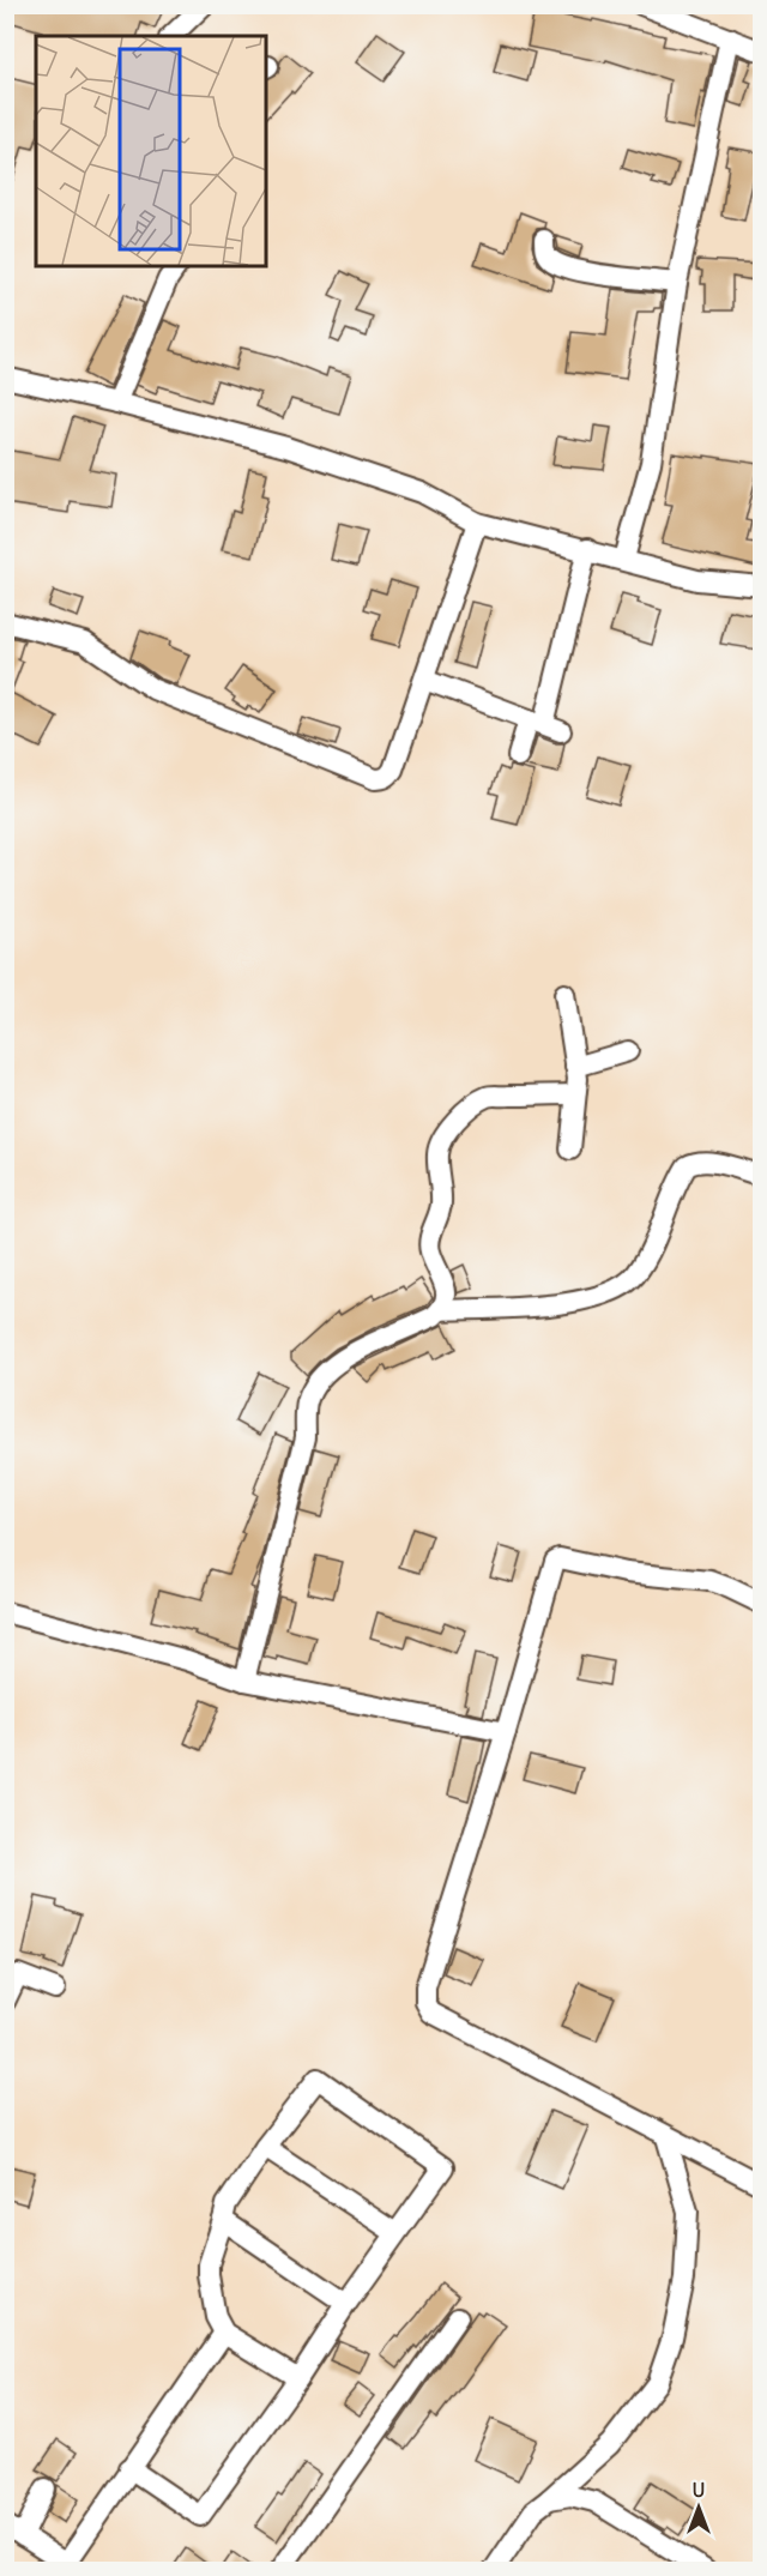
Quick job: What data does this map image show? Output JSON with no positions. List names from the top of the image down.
{
  "north": "top"
}
